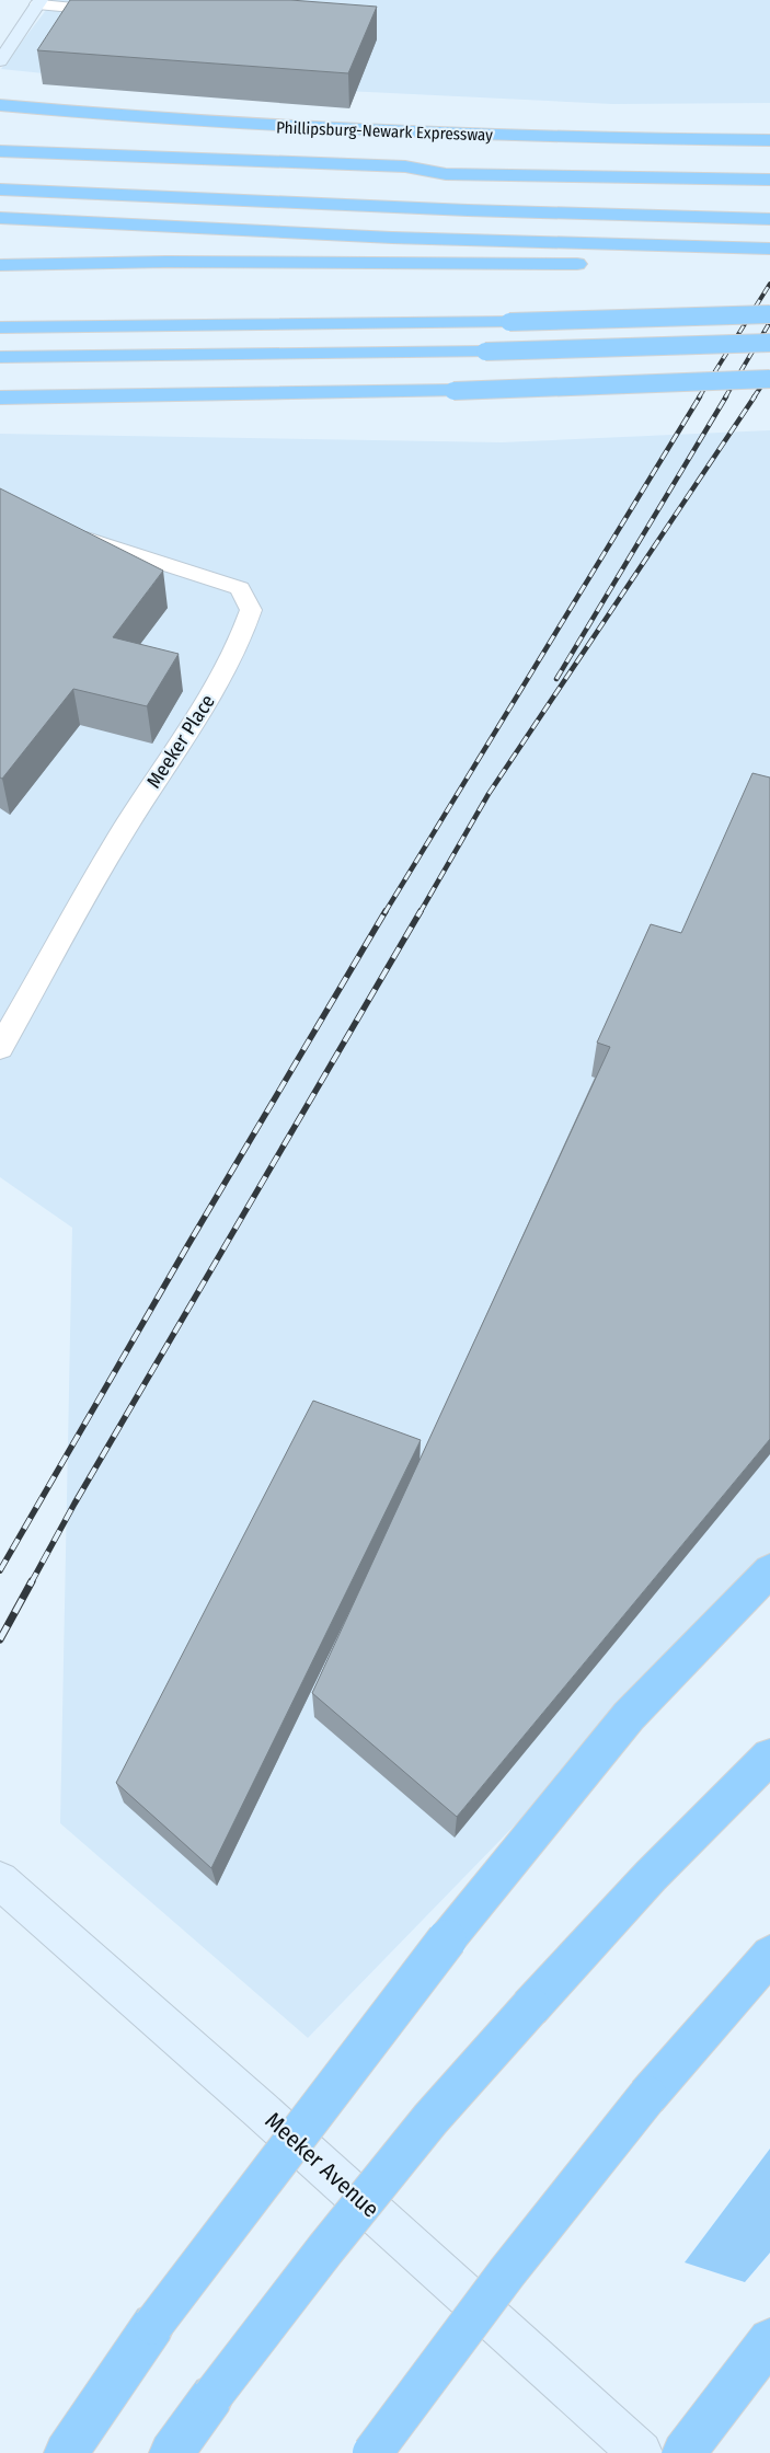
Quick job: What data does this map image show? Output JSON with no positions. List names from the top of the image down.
{
  "streets": {
    "highway": ["Phillipsburg-Newark Expressway"],
    "main road": ["Meeker Avenue"],
    "lane": ["Meeker Place"]
  }
}
